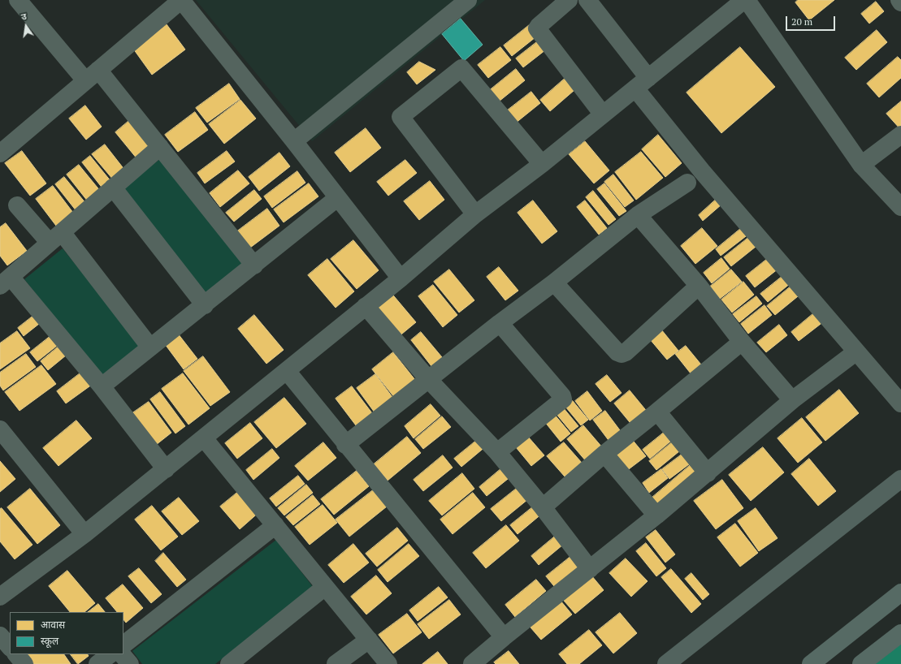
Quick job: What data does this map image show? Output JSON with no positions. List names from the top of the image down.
{
  "legend": ["आवास", "स्कूल"],
  "scale_bar": "20 m",
  "north": "top"
}
